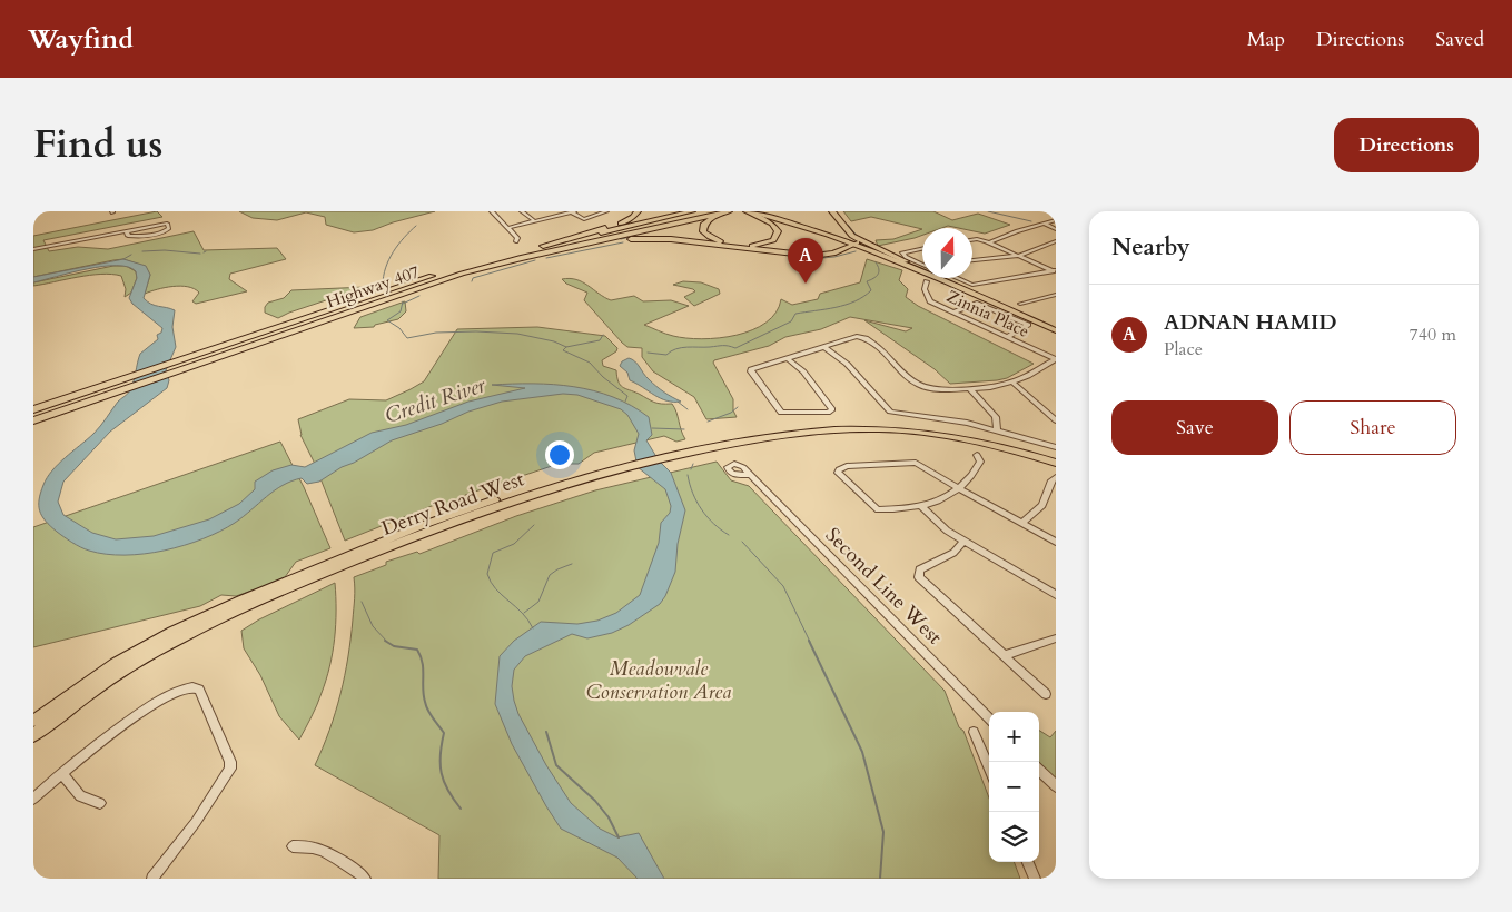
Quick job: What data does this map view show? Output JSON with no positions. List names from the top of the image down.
{
  "streets": {
    "highway": ["Highway 407"],
    "main road": ["Derry Road West"],
    "street": ["Zinnia Place", "Second Line West"]
  },
  "water": ["Credit River"],
  "parks": ["Meadowvale Conservation Area"],
  "north": "top",
  "page": {
    "header": "Wayfind",
    "nav": ["Map", "Directions", "Saved"],
    "title": "Find us",
    "buttons": [
      "Directions",
      ["Save", "Share"]
    ],
    "heading": "Nearby",
    "pins": "A",
    "list": [
      {
        "mark": "A",
        "name": "ADNAN HAMID",
        "note": "Place",
        "value": "740 m"
      }
    ],
    "map_buttons": ["+", "−"]
  }
}
